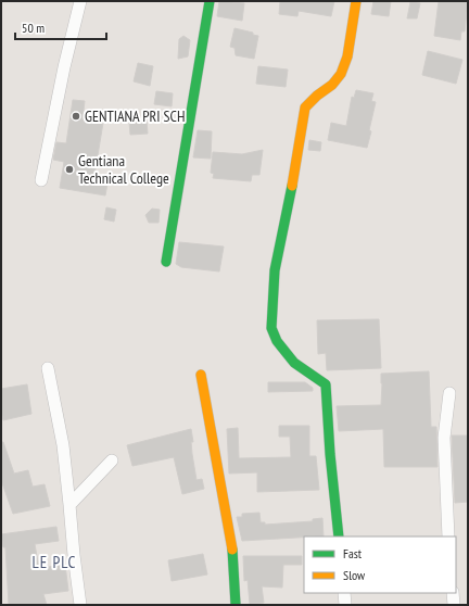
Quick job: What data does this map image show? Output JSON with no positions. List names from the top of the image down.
{
  "districts": ["LE PLC"],
  "places": ["GENTIANA PRI SCH", "Gentiana Technical College"],
  "legend": ["Fast", "Slow"],
  "scale_bar": "50 m"
}
